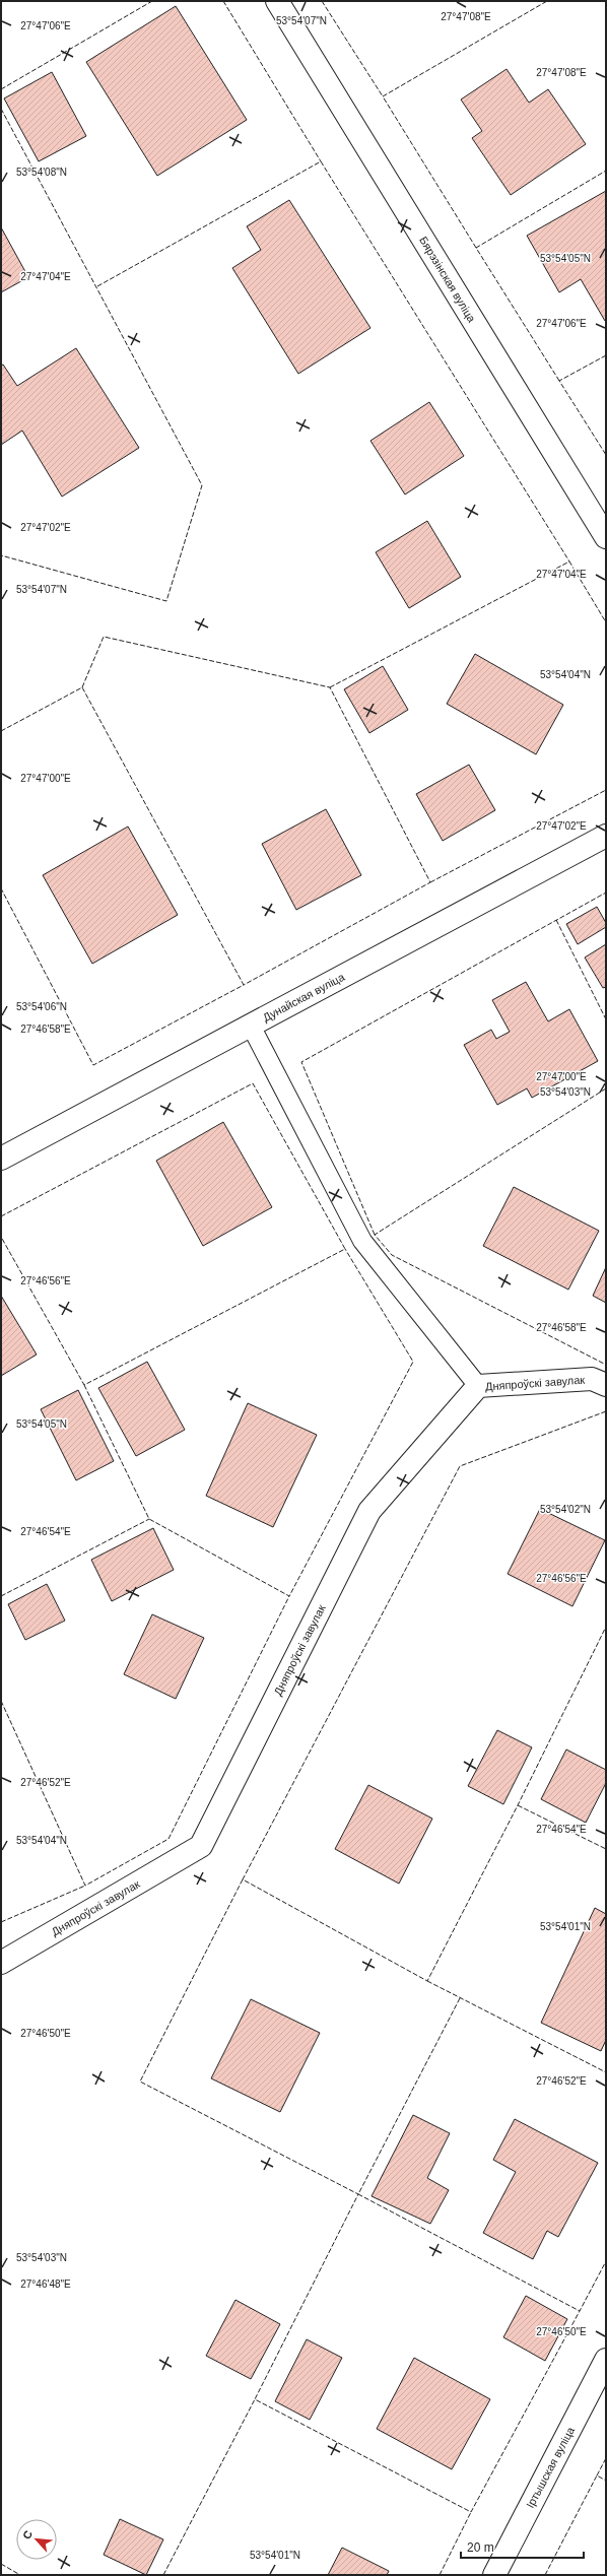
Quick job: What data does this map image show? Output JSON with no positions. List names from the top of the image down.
{
  "streets": {
    "street": [
      "Бярэзінская вуліца",
      "Дунайская вуліца",
      "Дняпроўскі завулак",
      "Іртышская вуліца"
    ]
  },
  "scale_bar": "20 m",
  "north": "top left",
  "coordinates": [
    "27°47'08\"E",
    "53°54'07\"N",
    "27°47'06\"E",
    "53°54'08\"N",
    "53°54'05\"N",
    "27°47'04\"E",
    "27°47'02\"E",
    "53°54'04\"N",
    "27°47'00\"E",
    "53°54'06\"N",
    "27°46'58\"E",
    "53°54'03\"N",
    "27°46'56\"E",
    "53°54'02\"N",
    "27°46'54\"E",
    "27°46'52\"E",
    "53°54'01\"N",
    "27°46'50\"E",
    "27°46'48\"E"
  ]
}
